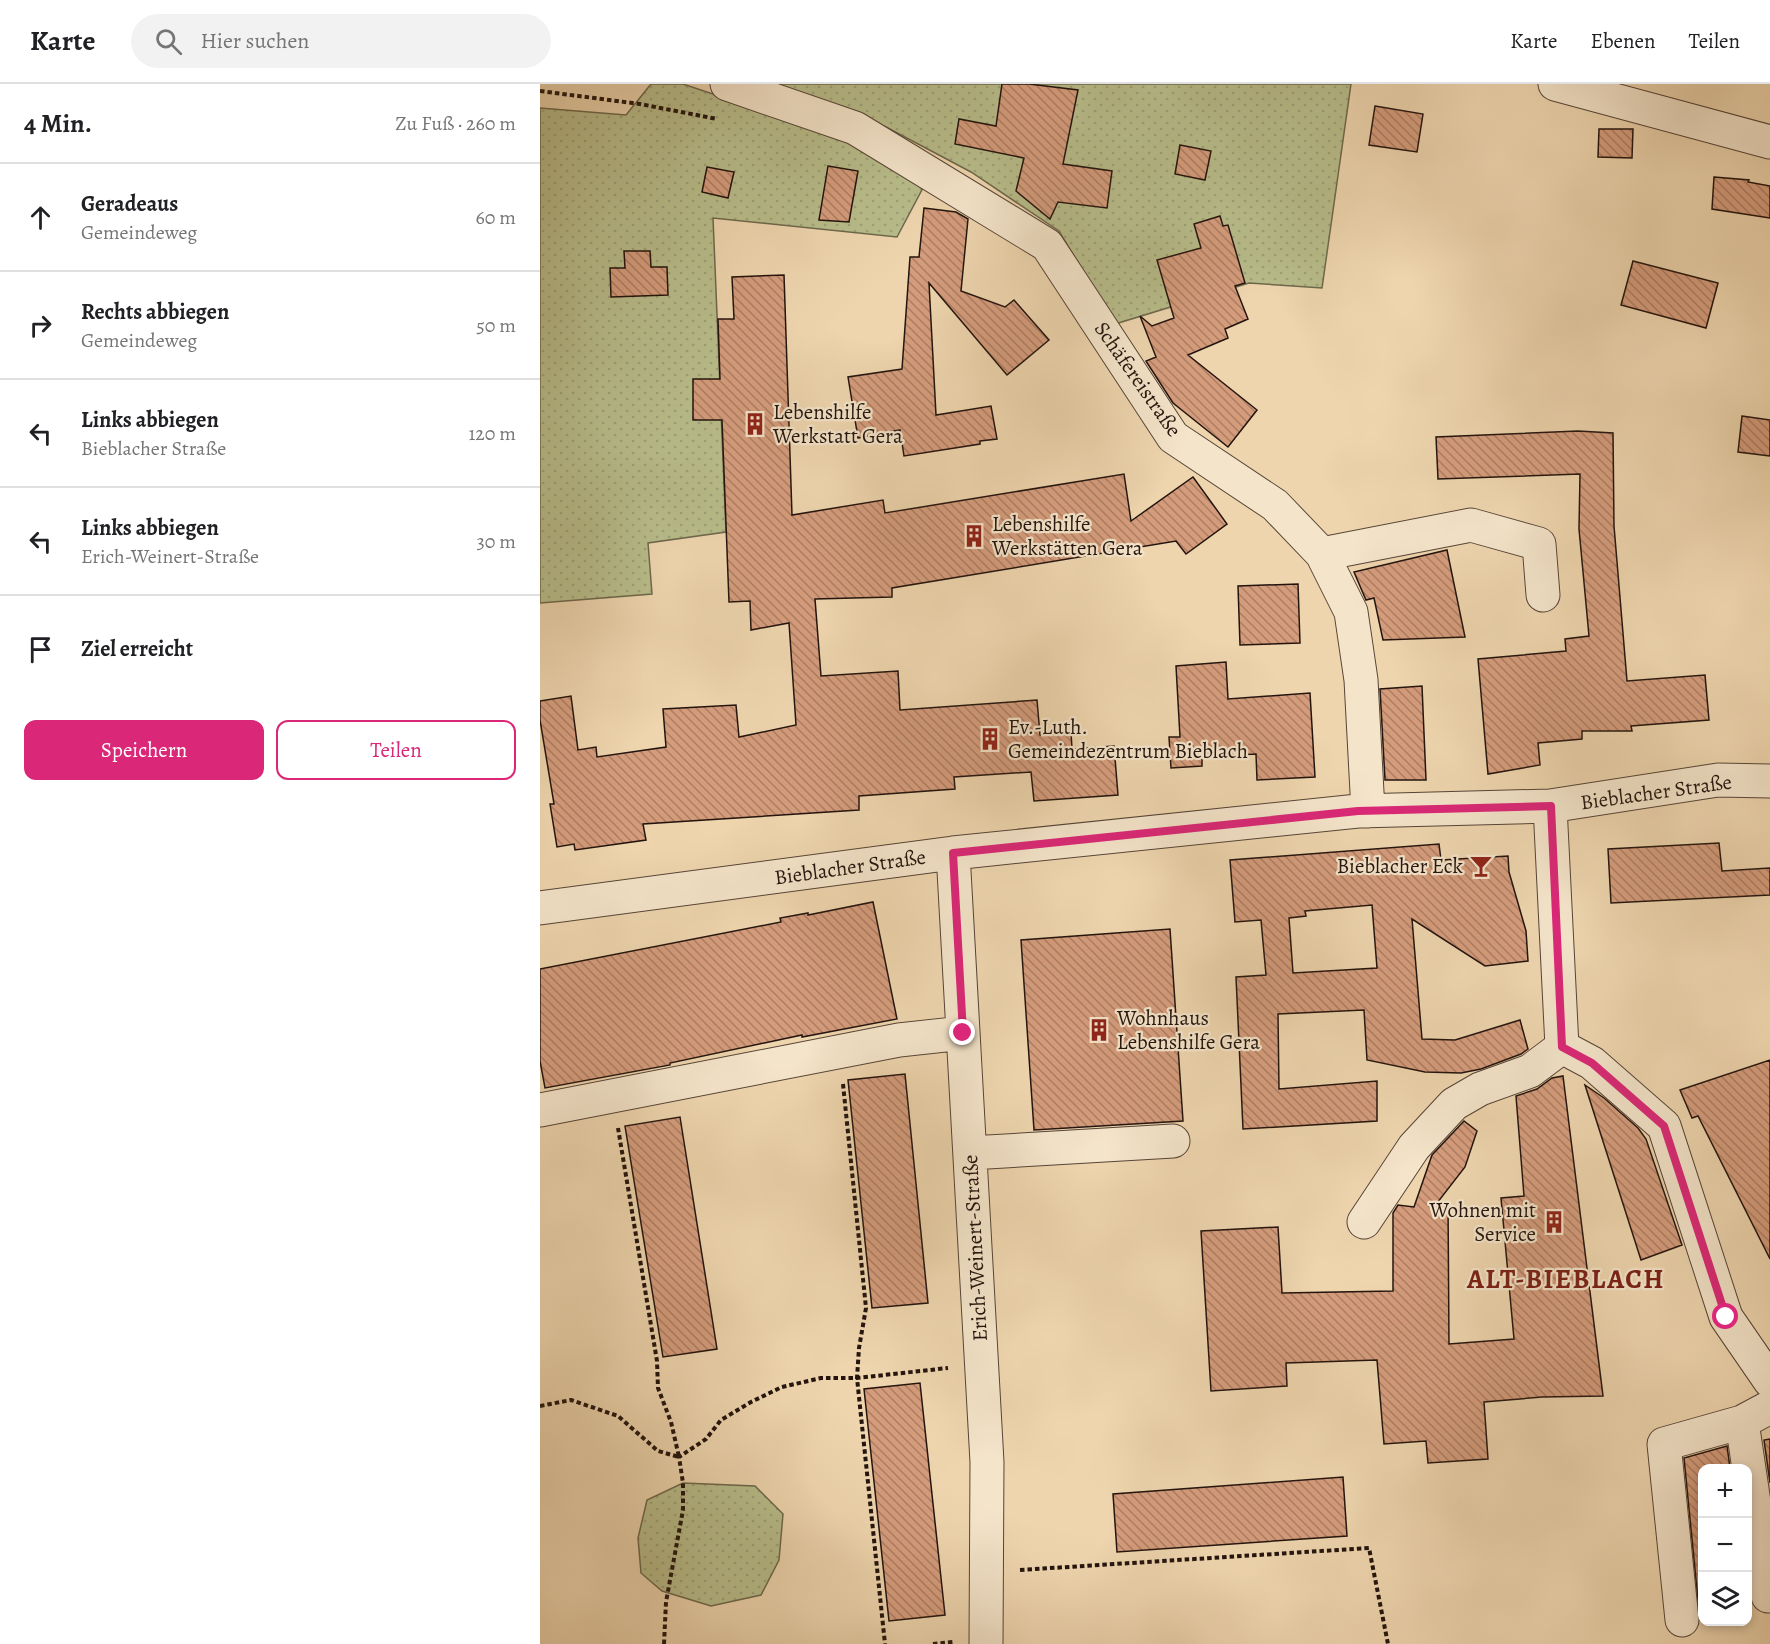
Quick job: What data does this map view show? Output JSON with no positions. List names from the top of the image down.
{
  "streets": {
    "street": ["Schäfereistraße", "Bieblacher Straße", "Erich-Weinert-Straße"]
  },
  "crossings": [
    ["Schäfereistraße", "Bieblacher Straße"],
    ["Bieblacher Straße", "Erich-Weinert-Straße"]
  ],
  "districts": ["ALT-BIEBLACH"],
  "places": {
    "building": [
      "Lebenshilfe Werkstatt Gera",
      "Lebenshilfe Werkstätten Gera",
      "Ev.-Luth. Gemeindezentrum Bieblach",
      "Wohnhaus Lebenshilfe Gera",
      "Wohnen mit Service"
    ],
    "bar": ["Bieblacher Eck"]
  },
  "page": {
    "header": "Karte",
    "search": "Hier suchen",
    "nav": ["Karte", "Ebenen", "Teilen"],
    "heading": ["4 Min.", "Zu Fuß · 260 m"],
    "list": [
      ["Geradeaus", "Gemeindeweg", "60 m"],
      ["Rechts abbiegen", "Gemeindeweg", "50 m"],
      ["Links abbiegen", "Bieblacher Straße", "120 m"],
      ["Links abbiegen", "Erich-Weinert-Straße", "30 m"],
      "Ziel erreicht"
    ],
    "buttons": ["Speichern", "Teilen"],
    "map_buttons": ["+", "−"]
  }
}
